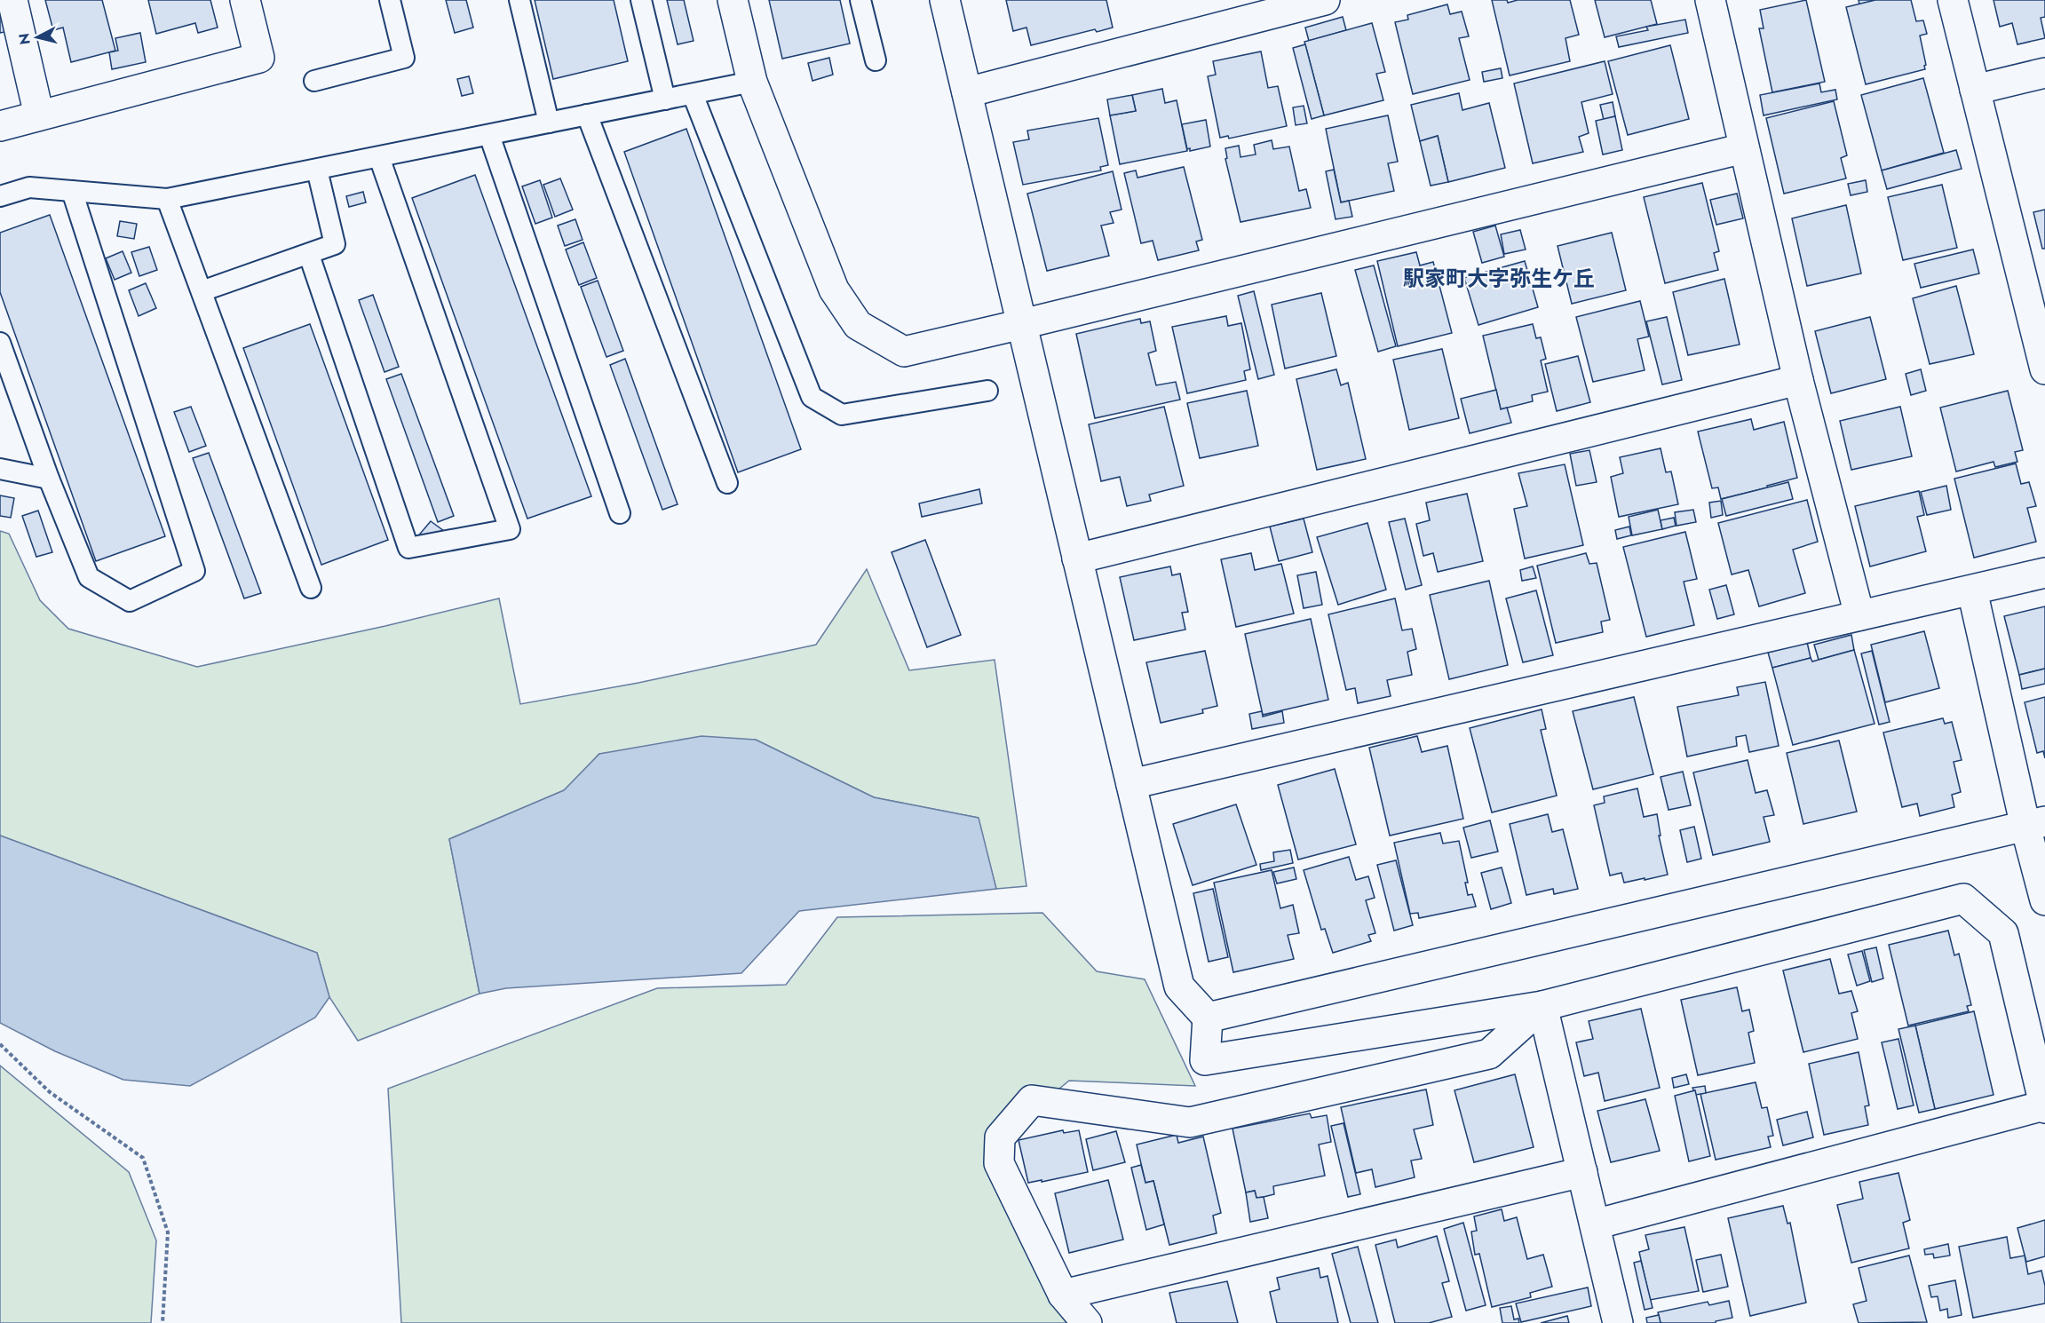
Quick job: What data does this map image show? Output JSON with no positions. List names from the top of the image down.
{
  "districts": ["駅家町大字弥生ケ丘"],
  "north": "left"
}
